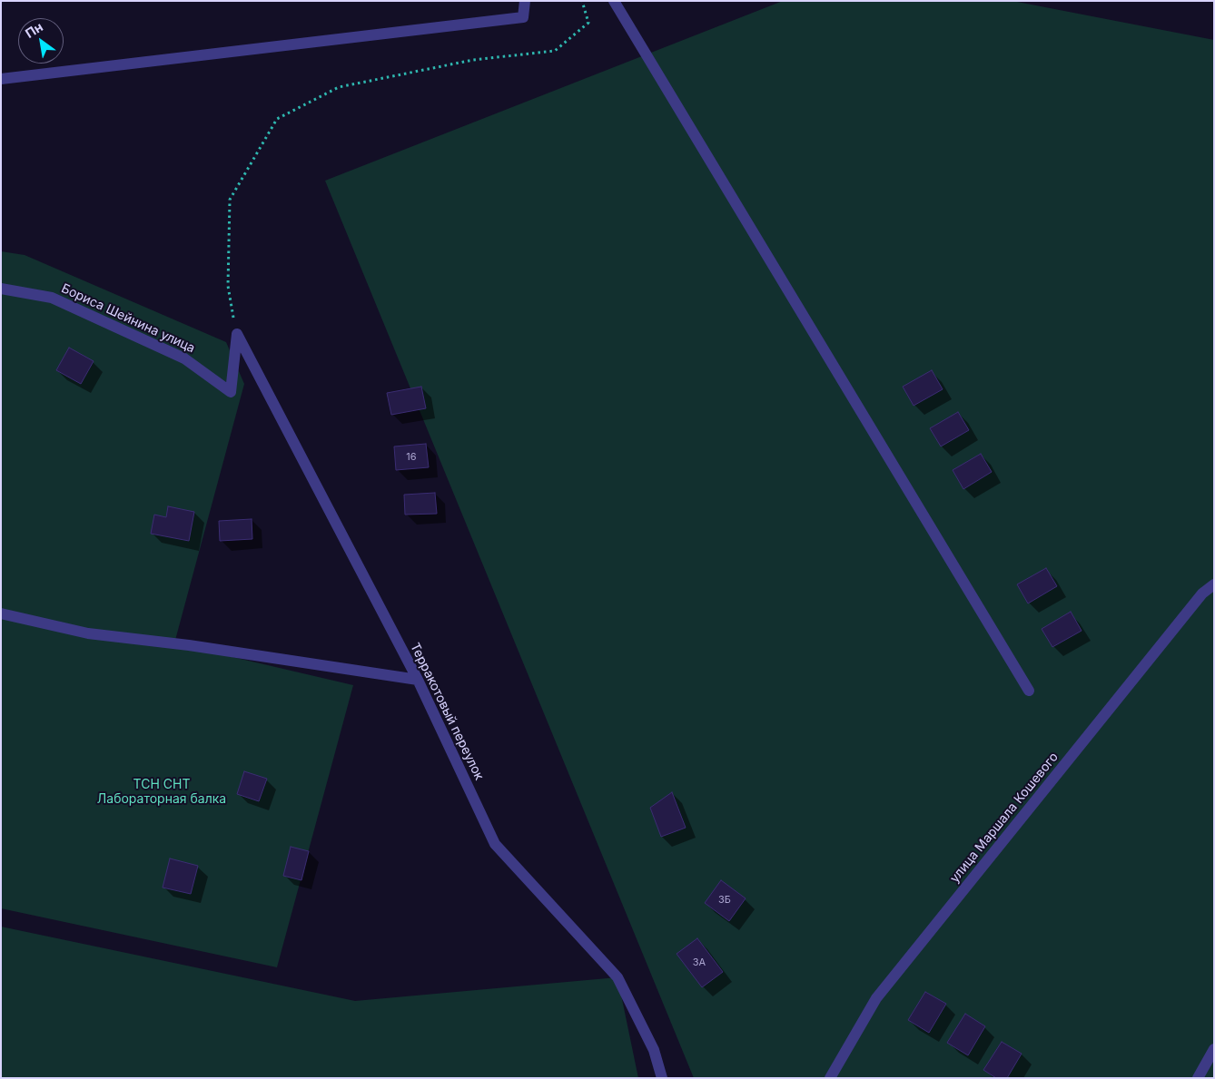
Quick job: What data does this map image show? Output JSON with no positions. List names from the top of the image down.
{
  "streets": {
    "street": ["Бориса Шейнина улица", "Терракотовый переулок", "улица Маршала Кошевого"]
  },
  "crossings": [
    ["Бориса Шейнина улица", "Терракотовый переулок"]
  ],
  "parks": ["ТСН СНТ Лабораторная балка"],
  "house_numbers": ["16", "3Б", "3А"],
  "north": "top left"
}
